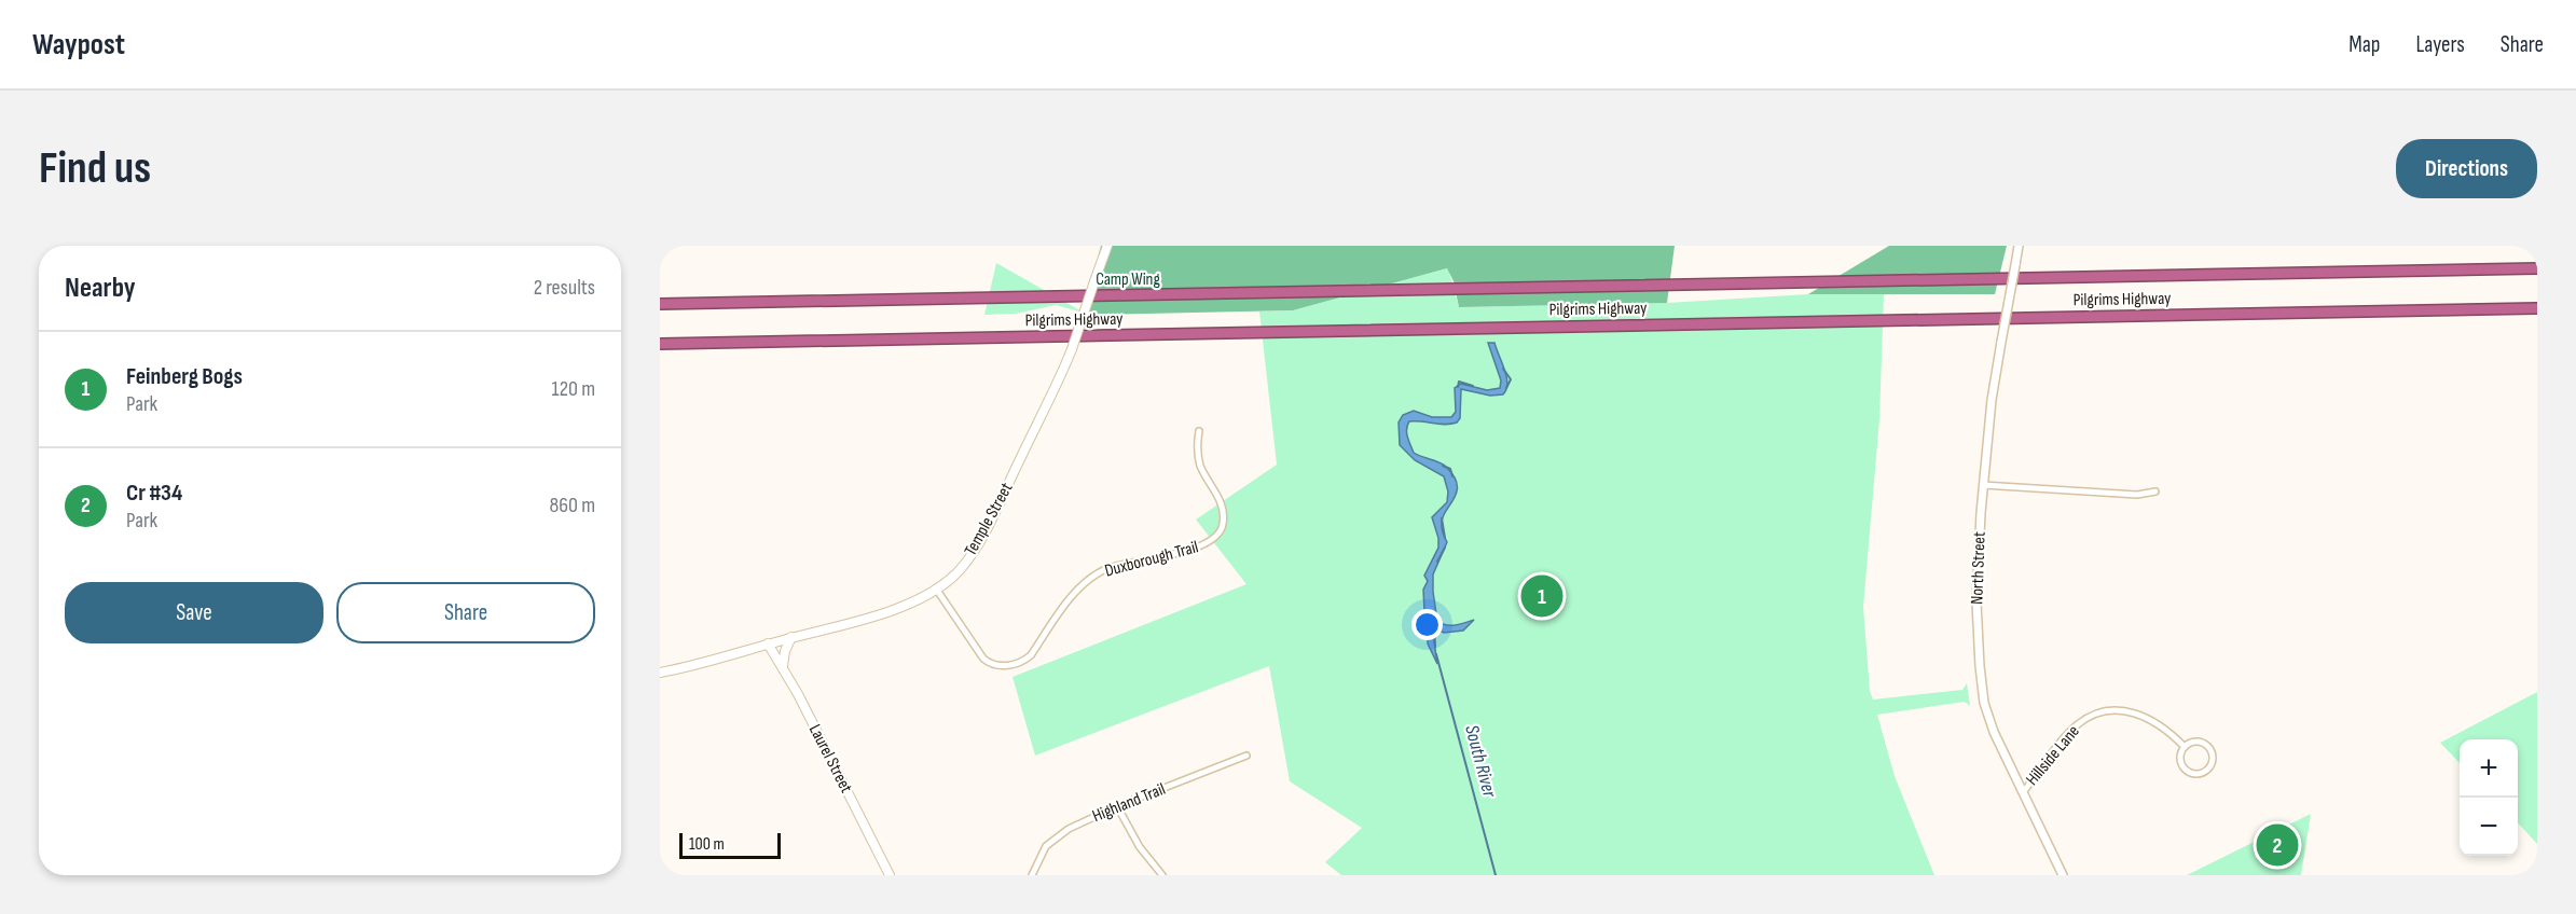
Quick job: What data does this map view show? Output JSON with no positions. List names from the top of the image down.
{
  "streets": {
    "highway": ["Pilgrims Highway"],
    "main road": ["Temple Street", "Laurel Street"],
    "street": [
      "Duxborough Trail",
      "North Street",
      "Hillside Lane",
      "Highland Trail"
    ]
  },
  "crossings": [
    ["Temple Street", "Duxborough Trail"],
    ["Temple Street", "Laurel Street"],
    ["North Street", "Hillside Lane"]
  ],
  "water": ["South River"],
  "parks": ["Camp Wing"],
  "scale_bar": "100 m",
  "page": {
    "header": "Waypost",
    "nav": ["Map", "Layers", "Share"],
    "buttons": [
      "Directions",
      ["Save", "Share"]
    ],
    "title": "Find us",
    "heading": ["Nearby", "2 results"],
    "list": [
      {
        "mark": "1",
        "name": "Feinberg Bogs",
        "note": "Park",
        "value": "120 m"
      },
      {
        "mark": "2",
        "name": "Cr #34",
        "note": "Park",
        "value": "860 m"
      }
    ],
    "pins": ["1", "2"],
    "map_buttons": ["+", "−"],
    "scale": "100 m"
  }
}
